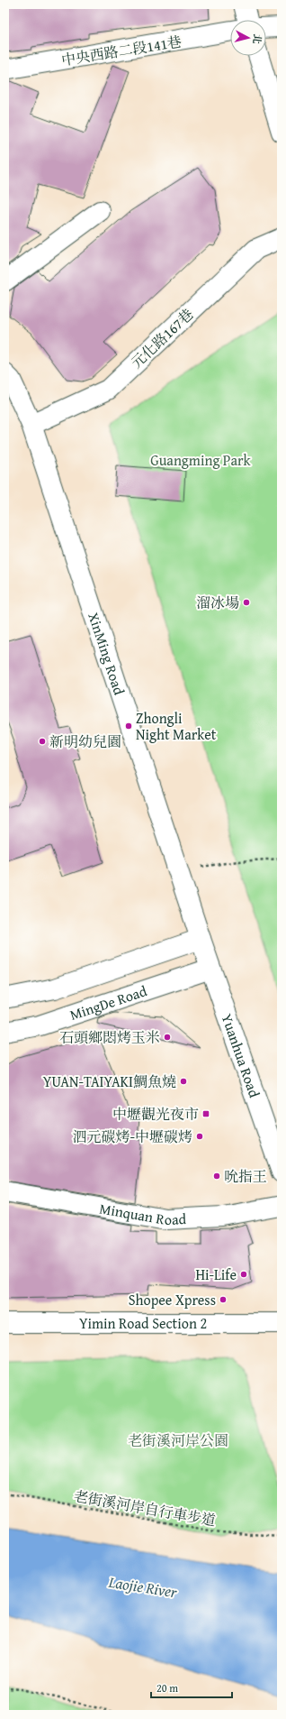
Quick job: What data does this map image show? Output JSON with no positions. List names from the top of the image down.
{
  "streets": {
    "street": [
      "中央西路二段141巷",
      "元化路167巷",
      "XinMing Road",
      "MingDe Road",
      "Yuanhua Road",
      "Minquan Road",
      "Yimin Road Section 2"
    ],
    "path": ["老街溪河岸自行車步道"]
  },
  "crossings": [
    ["元化路167巷", "XinMing Road"],
    ["XinMing Road", "Yuanhua Road"],
    ["MingDe Road", "Yuanhua Road"]
  ],
  "water": ["Laojie River"],
  "parks": ["Guangming Park", "老街溪河岸公園"],
  "places": {
    "other": [
      "溜冰場",
      "Zhongli Night Market",
      "新明幼兒園",
      "石頭鄉悶烤玉米",
      "YUAN-TAIYAKI鯛魚燒",
      "泗元碳烤-中壢碳烤",
      "吮指王",
      "Hi-Life",
      "Shopee Xpress"
    ],
    "transit": ["中壢觀光夜市"]
  },
  "scale_bar": "20 m",
  "north": "right"
}
